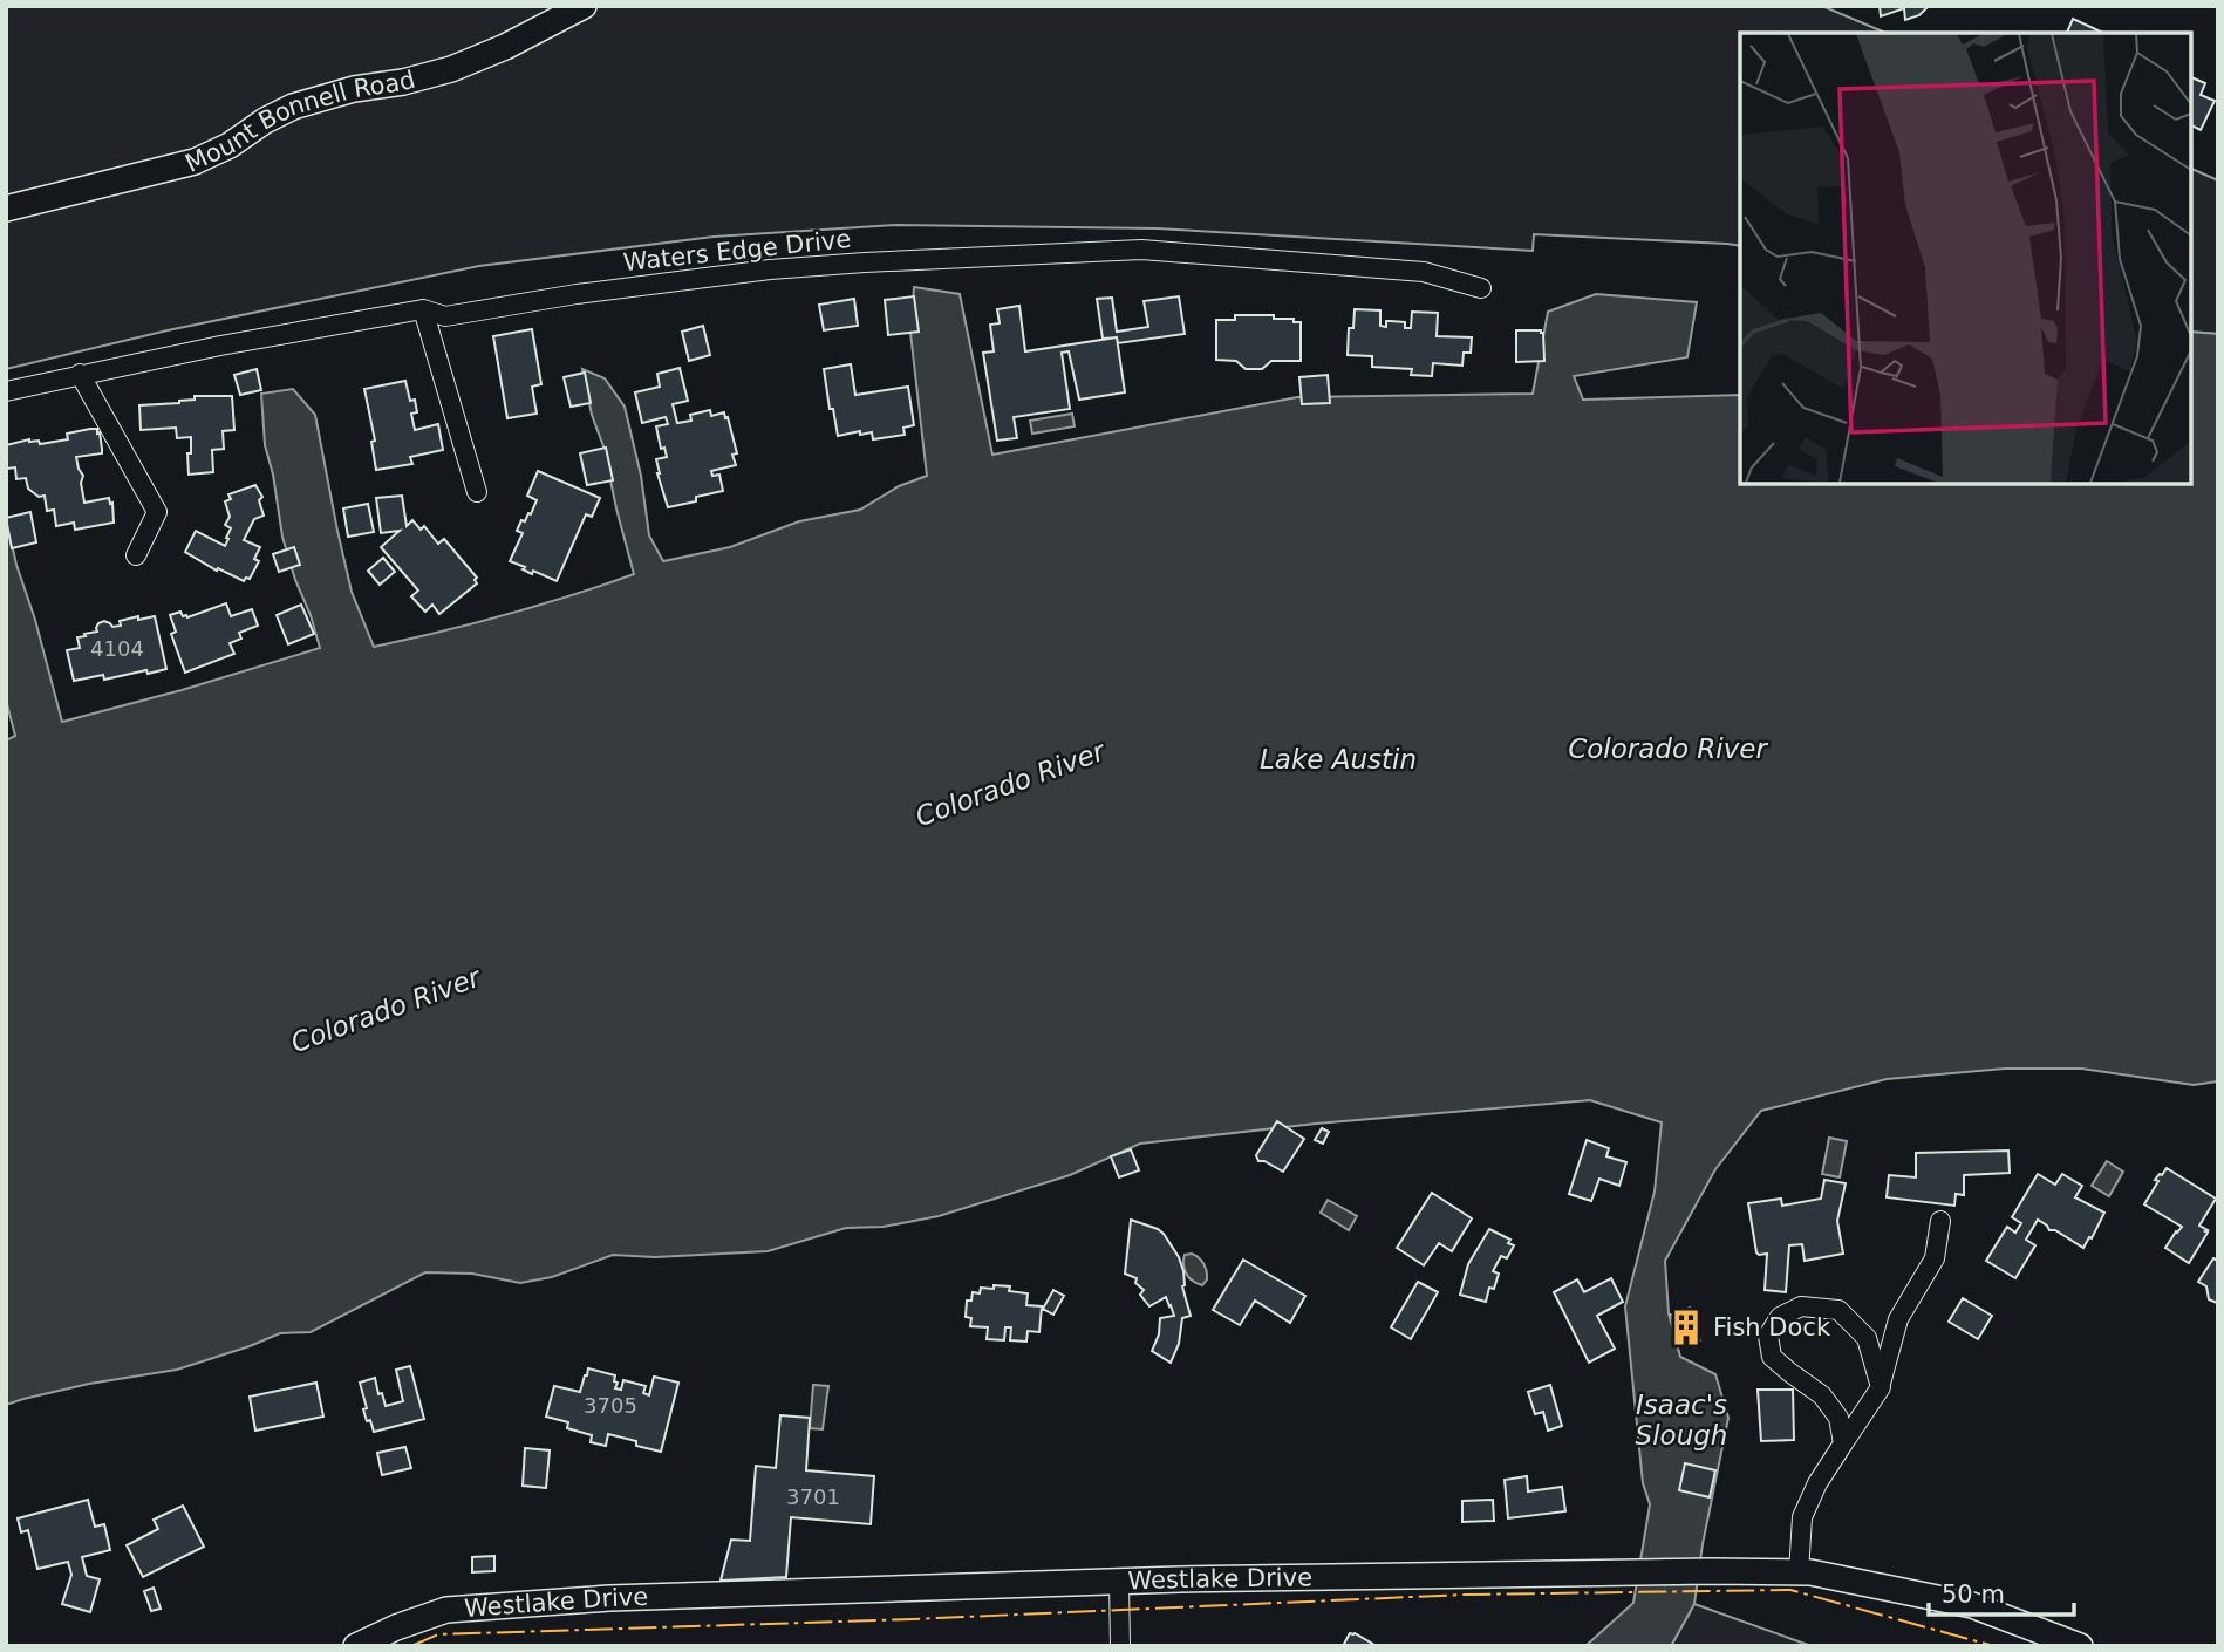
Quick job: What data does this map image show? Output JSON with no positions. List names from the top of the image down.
{
  "streets": {
    "street": ["Mount Bonnell Road", "Waters Edge Drive", "Westlake Drive"]
  },
  "water": ["Colorado River", "Lake Austin", "Isaac's Slough"],
  "places": {
    "building": ["Fish Dock"]
  },
  "house_numbers": ["4104", "3705", "3701"],
  "scale_bar": "50 m"
}
